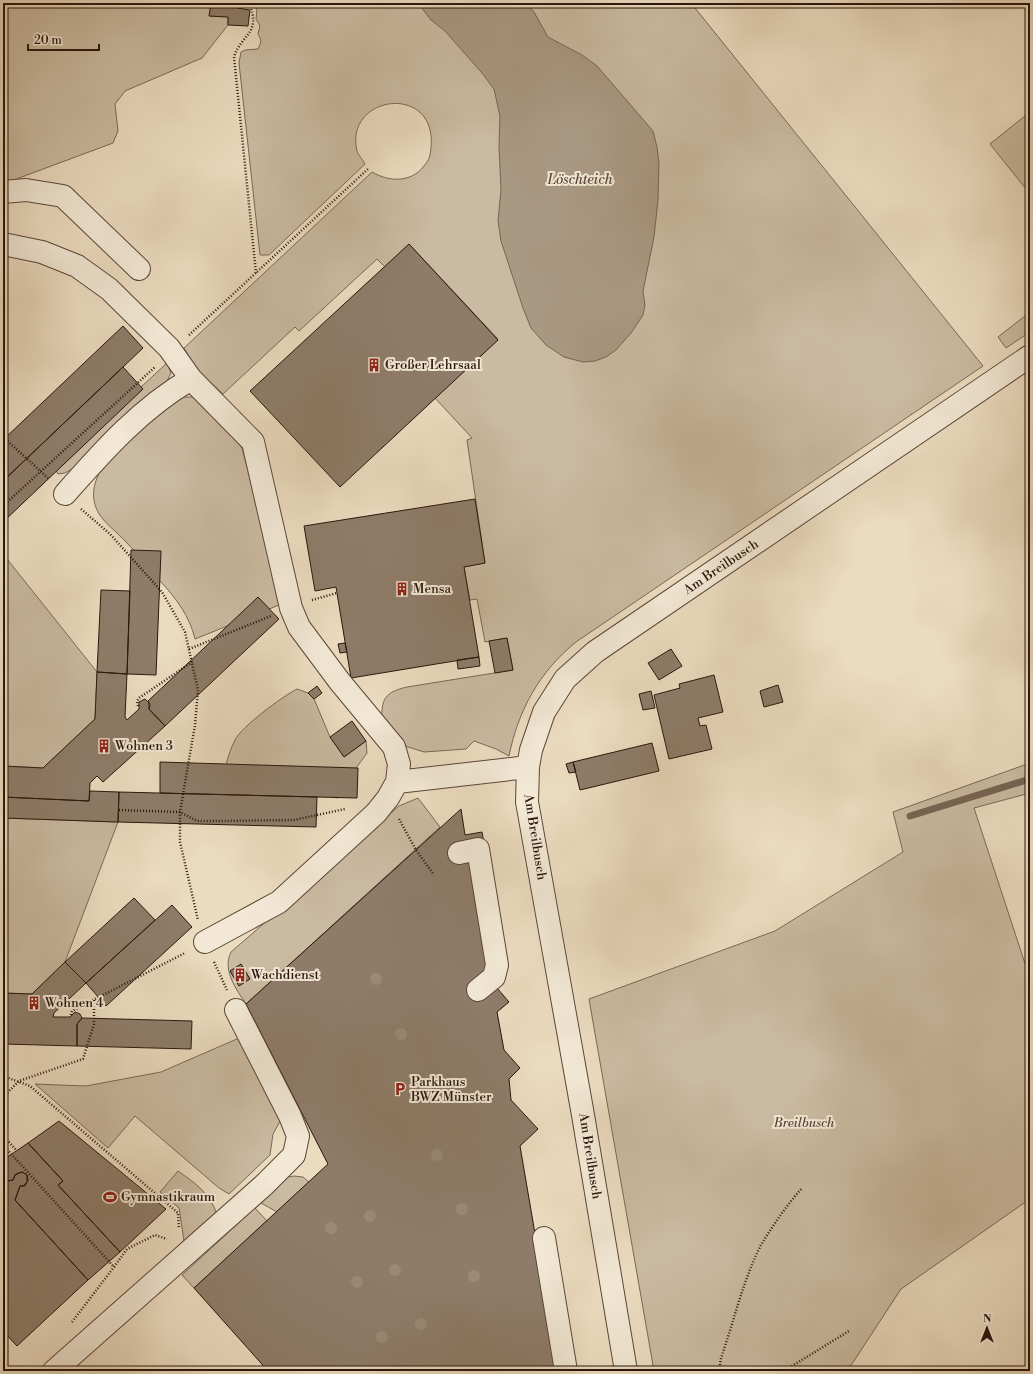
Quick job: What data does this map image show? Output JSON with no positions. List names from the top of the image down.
{
  "streets": {
    "street": ["Am Breilbusch"]
  },
  "water": ["Löschteich"],
  "parks": ["Breilbusch"],
  "places": {
    "building": [
      "Großer Lehrsaal",
      "Mensa",
      "Wohnen 3",
      "Wachdienst",
      "Wohnen 4"
    ],
    "parking": ["Parkhaus BWZ Münster"],
    "sports": ["Gymnastikraum"]
  },
  "scale_bar": "20 m",
  "north": "top"
}
